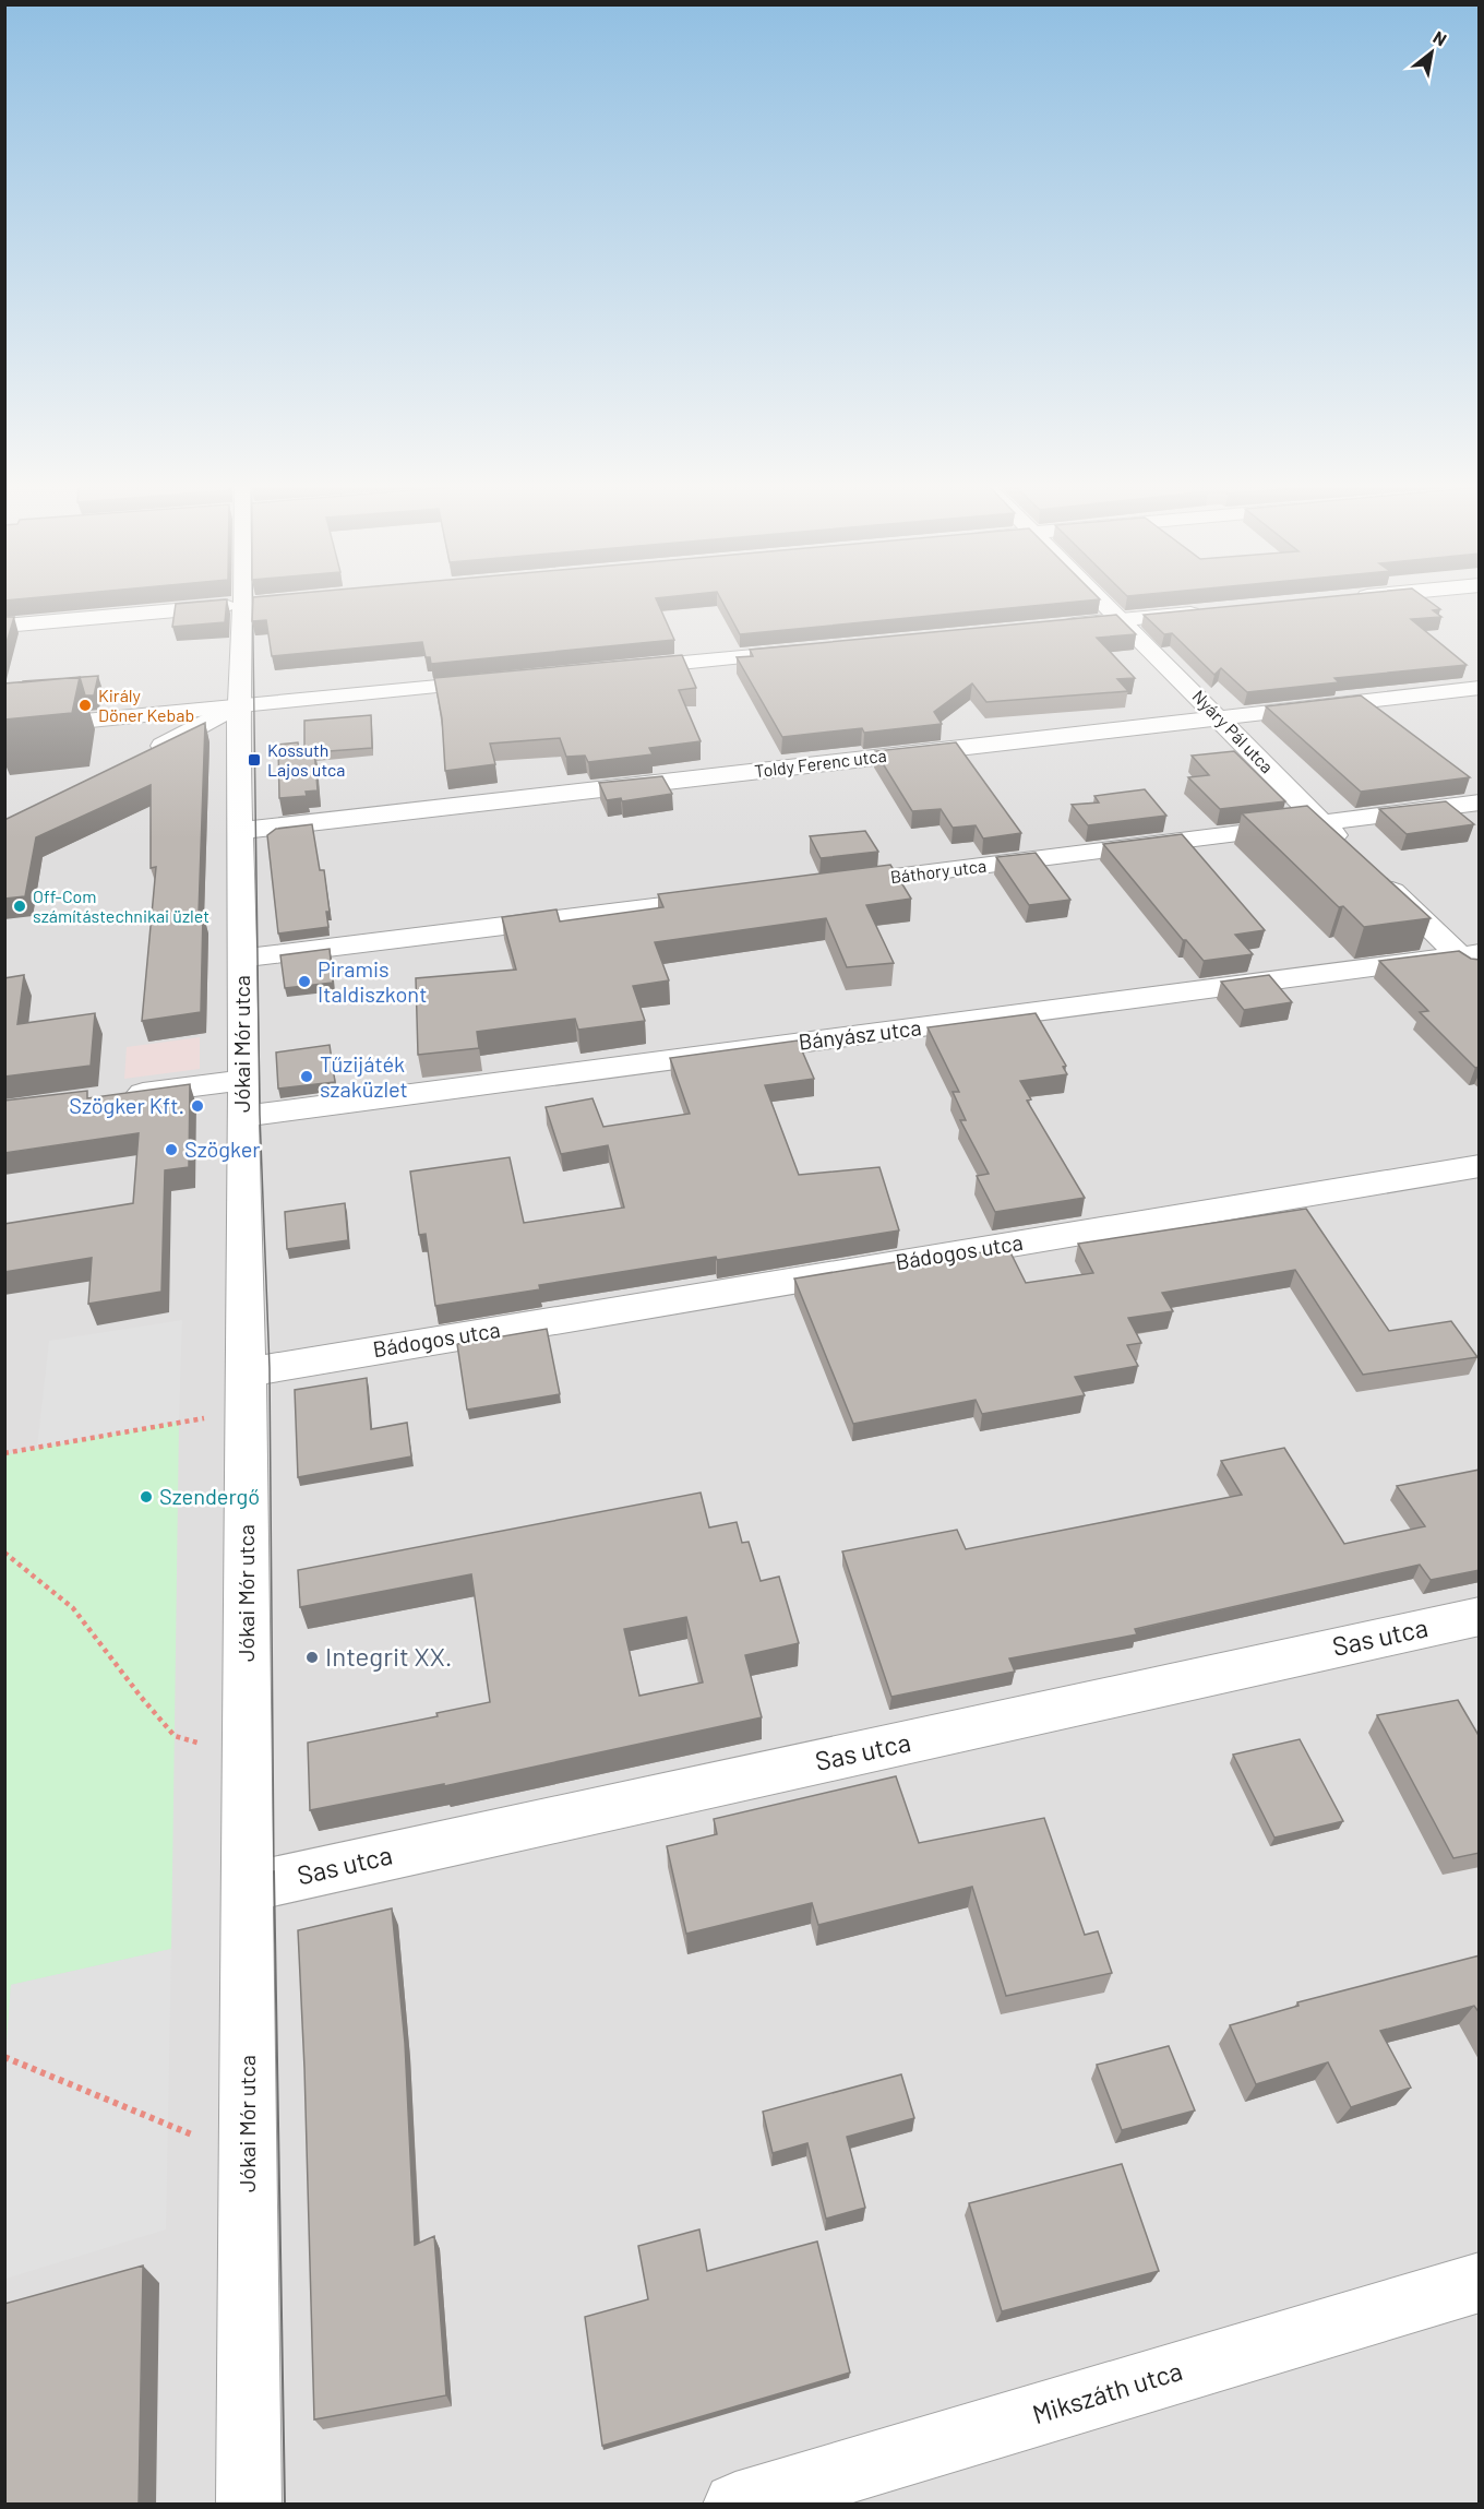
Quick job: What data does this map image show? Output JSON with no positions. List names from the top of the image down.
{
  "streets": {
    "street": [
      "Nyáry Pál utca",
      "Toldy Ferenc utca",
      "Báthory utca",
      "Bányász utca",
      "Jókai Mór utca",
      "Bádogos utca",
      "Sas utca",
      "Mikszáth utca"
    ]
  },
  "crossings": [
    ["Nyáry Pál utca", "Toldy Ferenc utca"],
    ["Nyáry Pál utca", "Báthory utca"],
    ["Toldy Ferenc utca", "Jókai Mór utca"],
    ["Bányász utca", "Jókai Mór utca"],
    ["Jókai Mór utca", "Bádogos utca"],
    ["Jókai Mór utca", "Sas utca"]
  ],
  "places": {
    "other": [
      "Király Döner Kebab",
      "Off-Com számítástechnikai üzlet",
      "Piramis Italdiszkont",
      "Tűzijáték szaküzlet",
      "Szögker Kft.",
      "Szögker",
      "Szendergő",
      "Integrit XX."
    ],
    "transit": ["Kossuth Lajos utca"]
  },
  "north": "top right"
}
